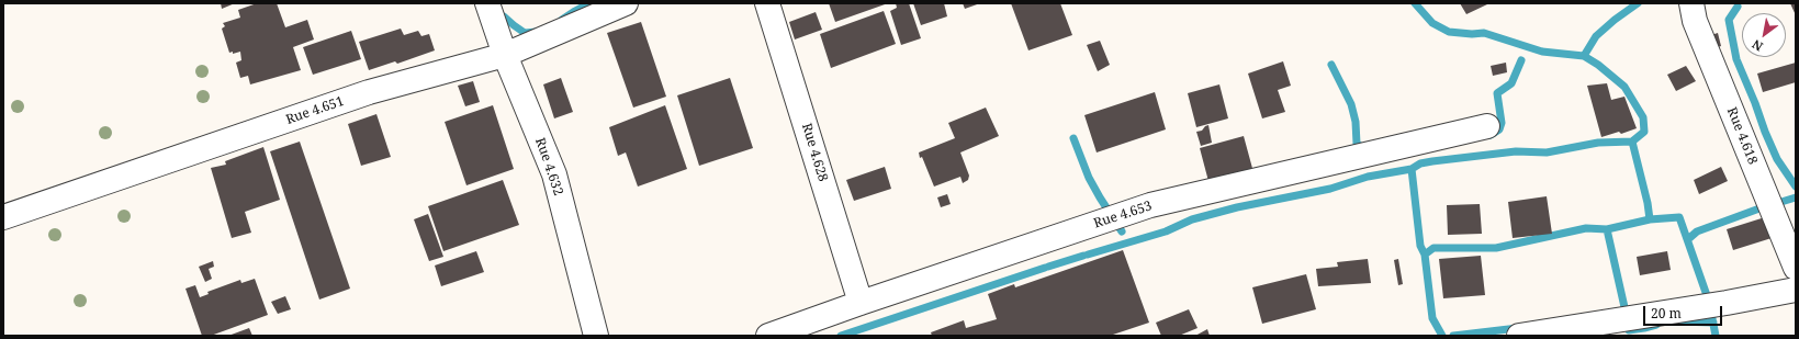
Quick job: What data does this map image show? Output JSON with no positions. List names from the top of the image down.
{
  "streets": {
    "street": [
      "Rue 4.651",
      "Rue 4.618",
      "Rue 4.628",
      "Rue 4.632",
      "Rue 4.653"
    ]
  },
  "crossings": [
    ["Rue 4.651", "Rue 4.632"],
    ["Rue 4.628", "Rue 4.653"]
  ],
  "scale_bar": "20 m",
  "north": "bottom left"
}
